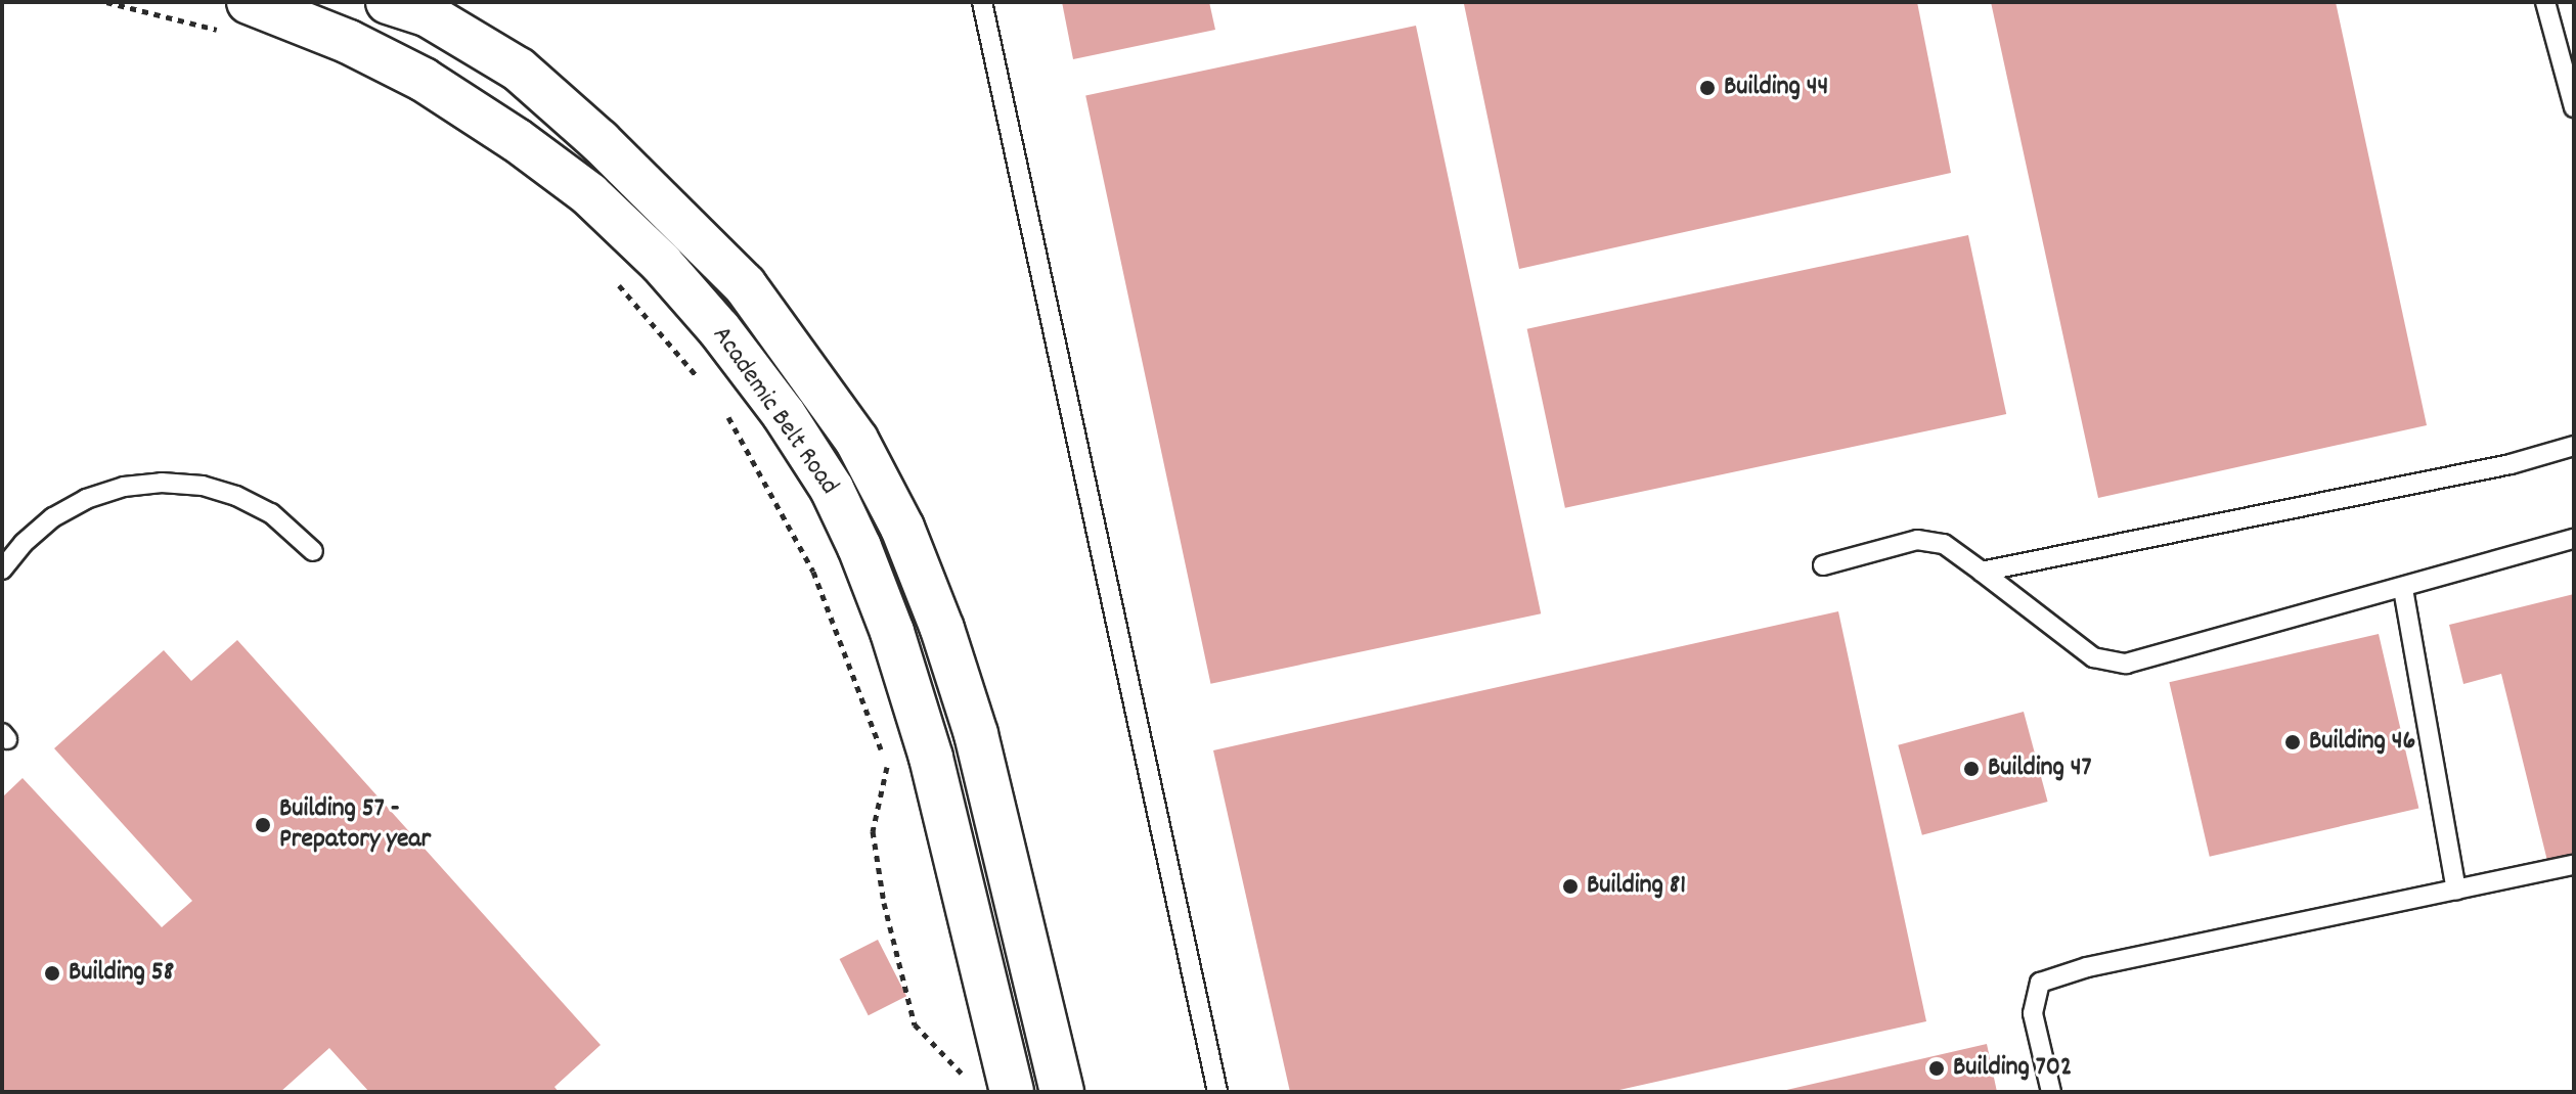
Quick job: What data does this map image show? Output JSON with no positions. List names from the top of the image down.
{
  "streets": {
    "street": ["Academic Belt Road"]
  },
  "places": [
    "Building 44",
    "Building 46",
    "Building 47",
    "Building 57 - Prepatory year",
    "Building 81",
    "Building 58",
    "Building 702"
  ]
}
